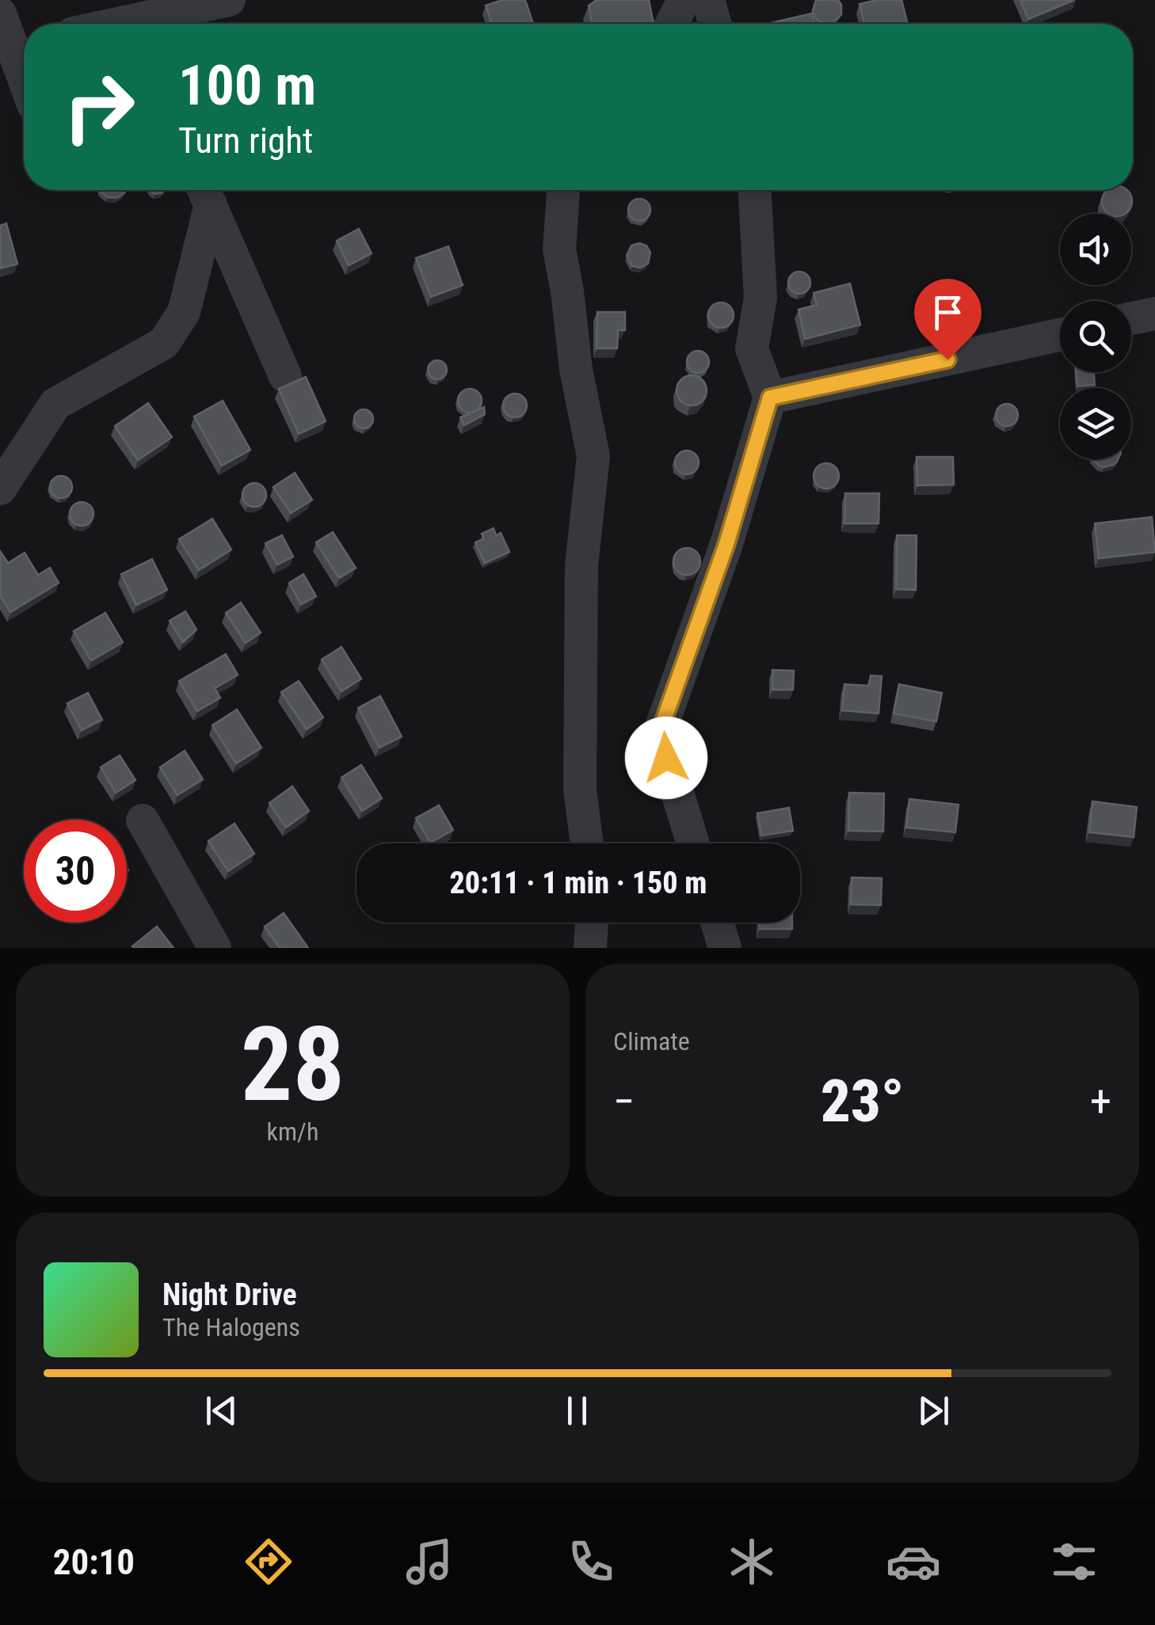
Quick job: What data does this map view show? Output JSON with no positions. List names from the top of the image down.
{
  "page": {
    "turn": ["100 m", "Turn right"],
    "limit": "30",
    "trip": "20:11 · 1 min · 150 m",
    "tile": [
      ["28", "km/h"],
      "Climate"
    ],
    "heat": ["−", "23°", "+"],
    "song": ["Night Drive", "The Halogens"],
    "tabs": "20:10"
  }
}
